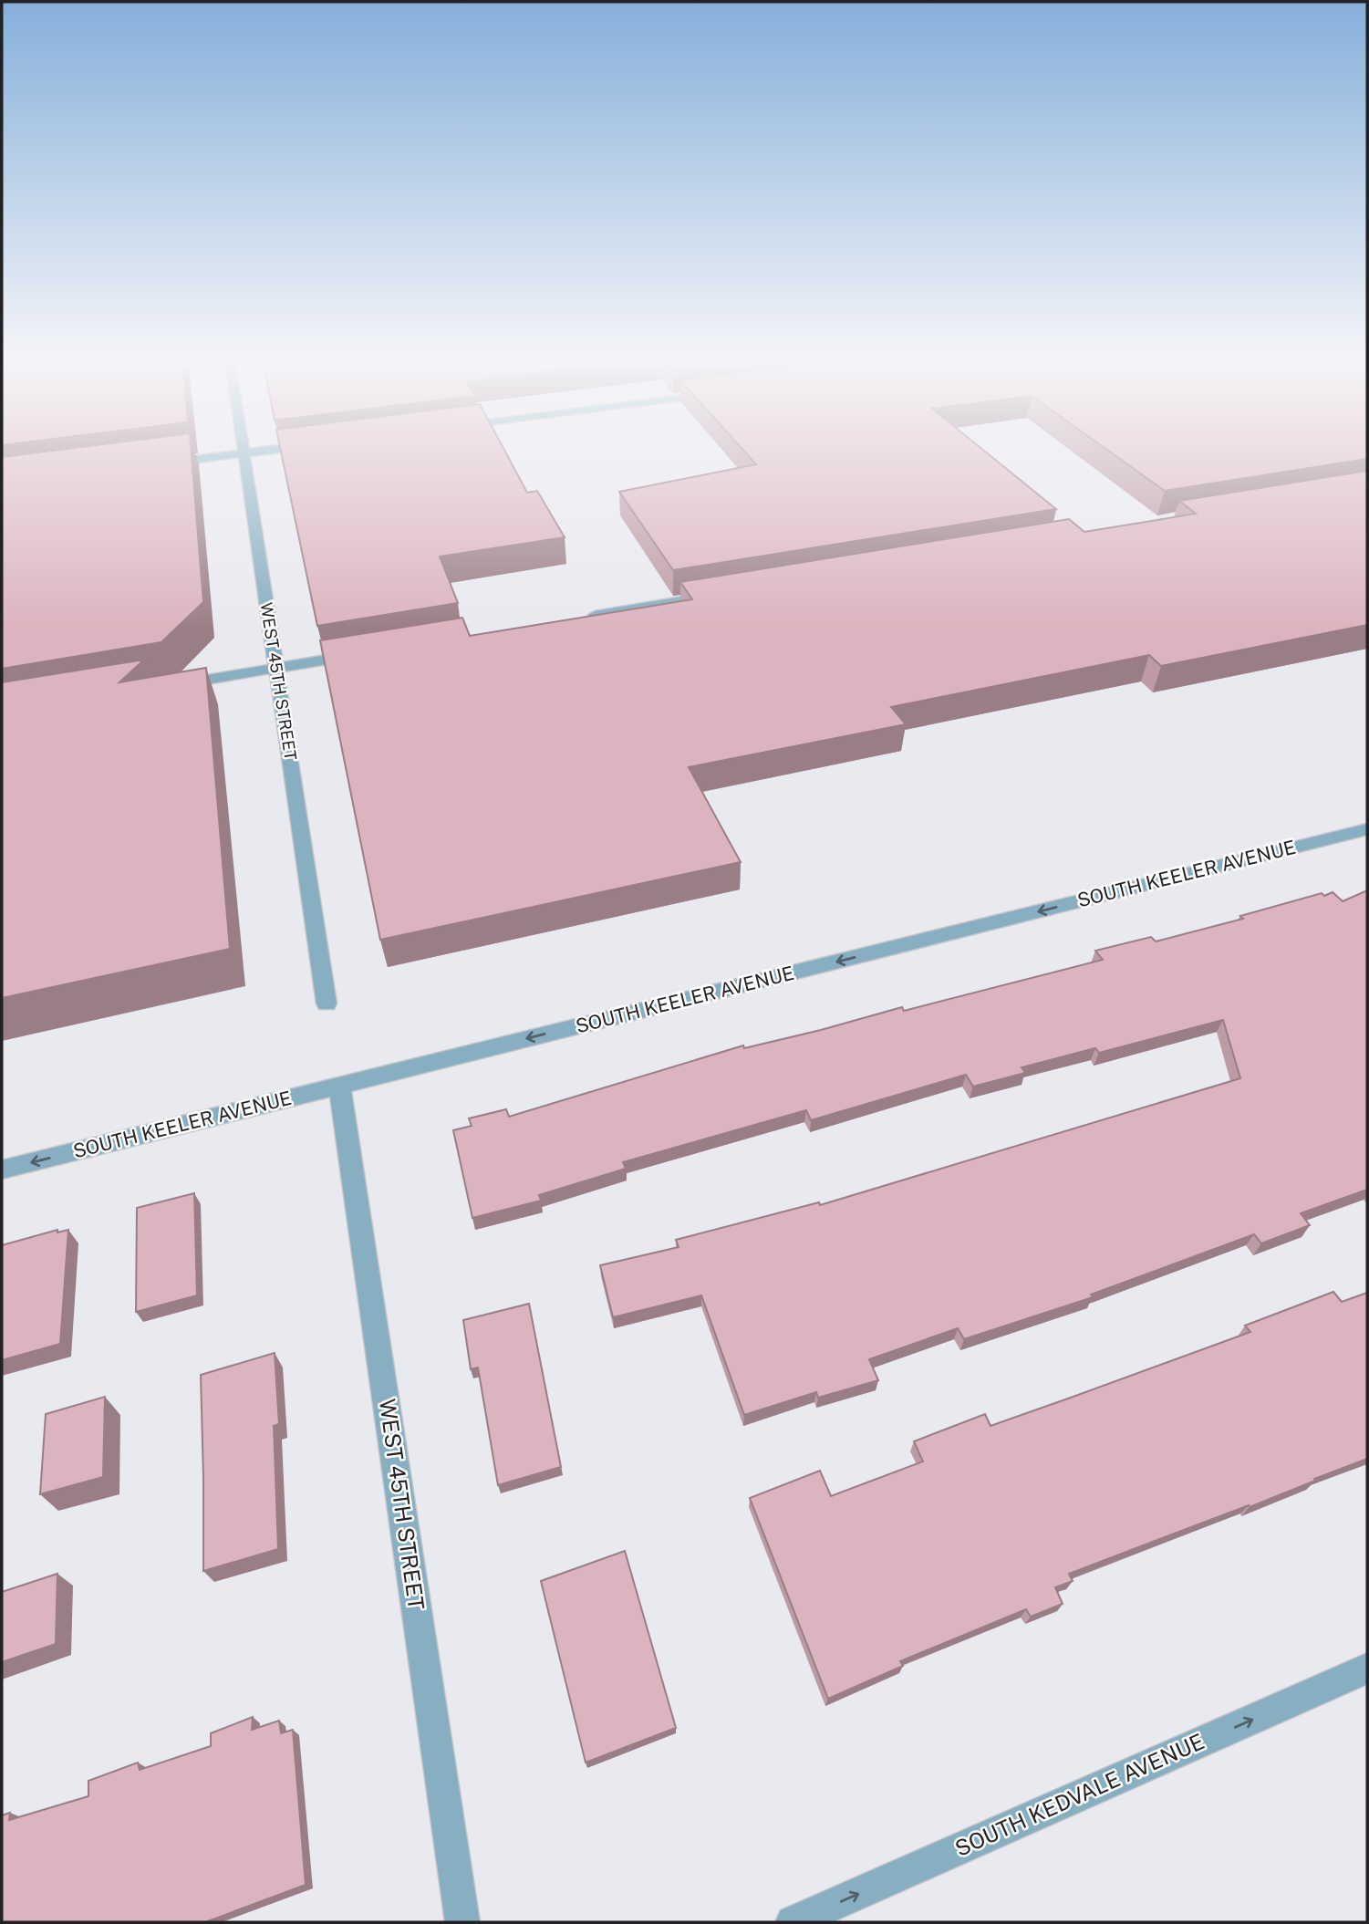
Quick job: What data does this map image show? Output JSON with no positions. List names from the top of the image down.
{
  "streets": {
    "street": ["WEST 45TH STREET", "SOUTH KEELER AVENUE", "SOUTH KEDVALE AVENUE"]
  },
  "crossings": [
    ["WEST 45TH STREET", "SOUTH KEELER AVENUE"]
  ],
  "one_way": ["SOUTH KEELER AVENUE", "SOUTH KEDVALE AVENUE"]
}
